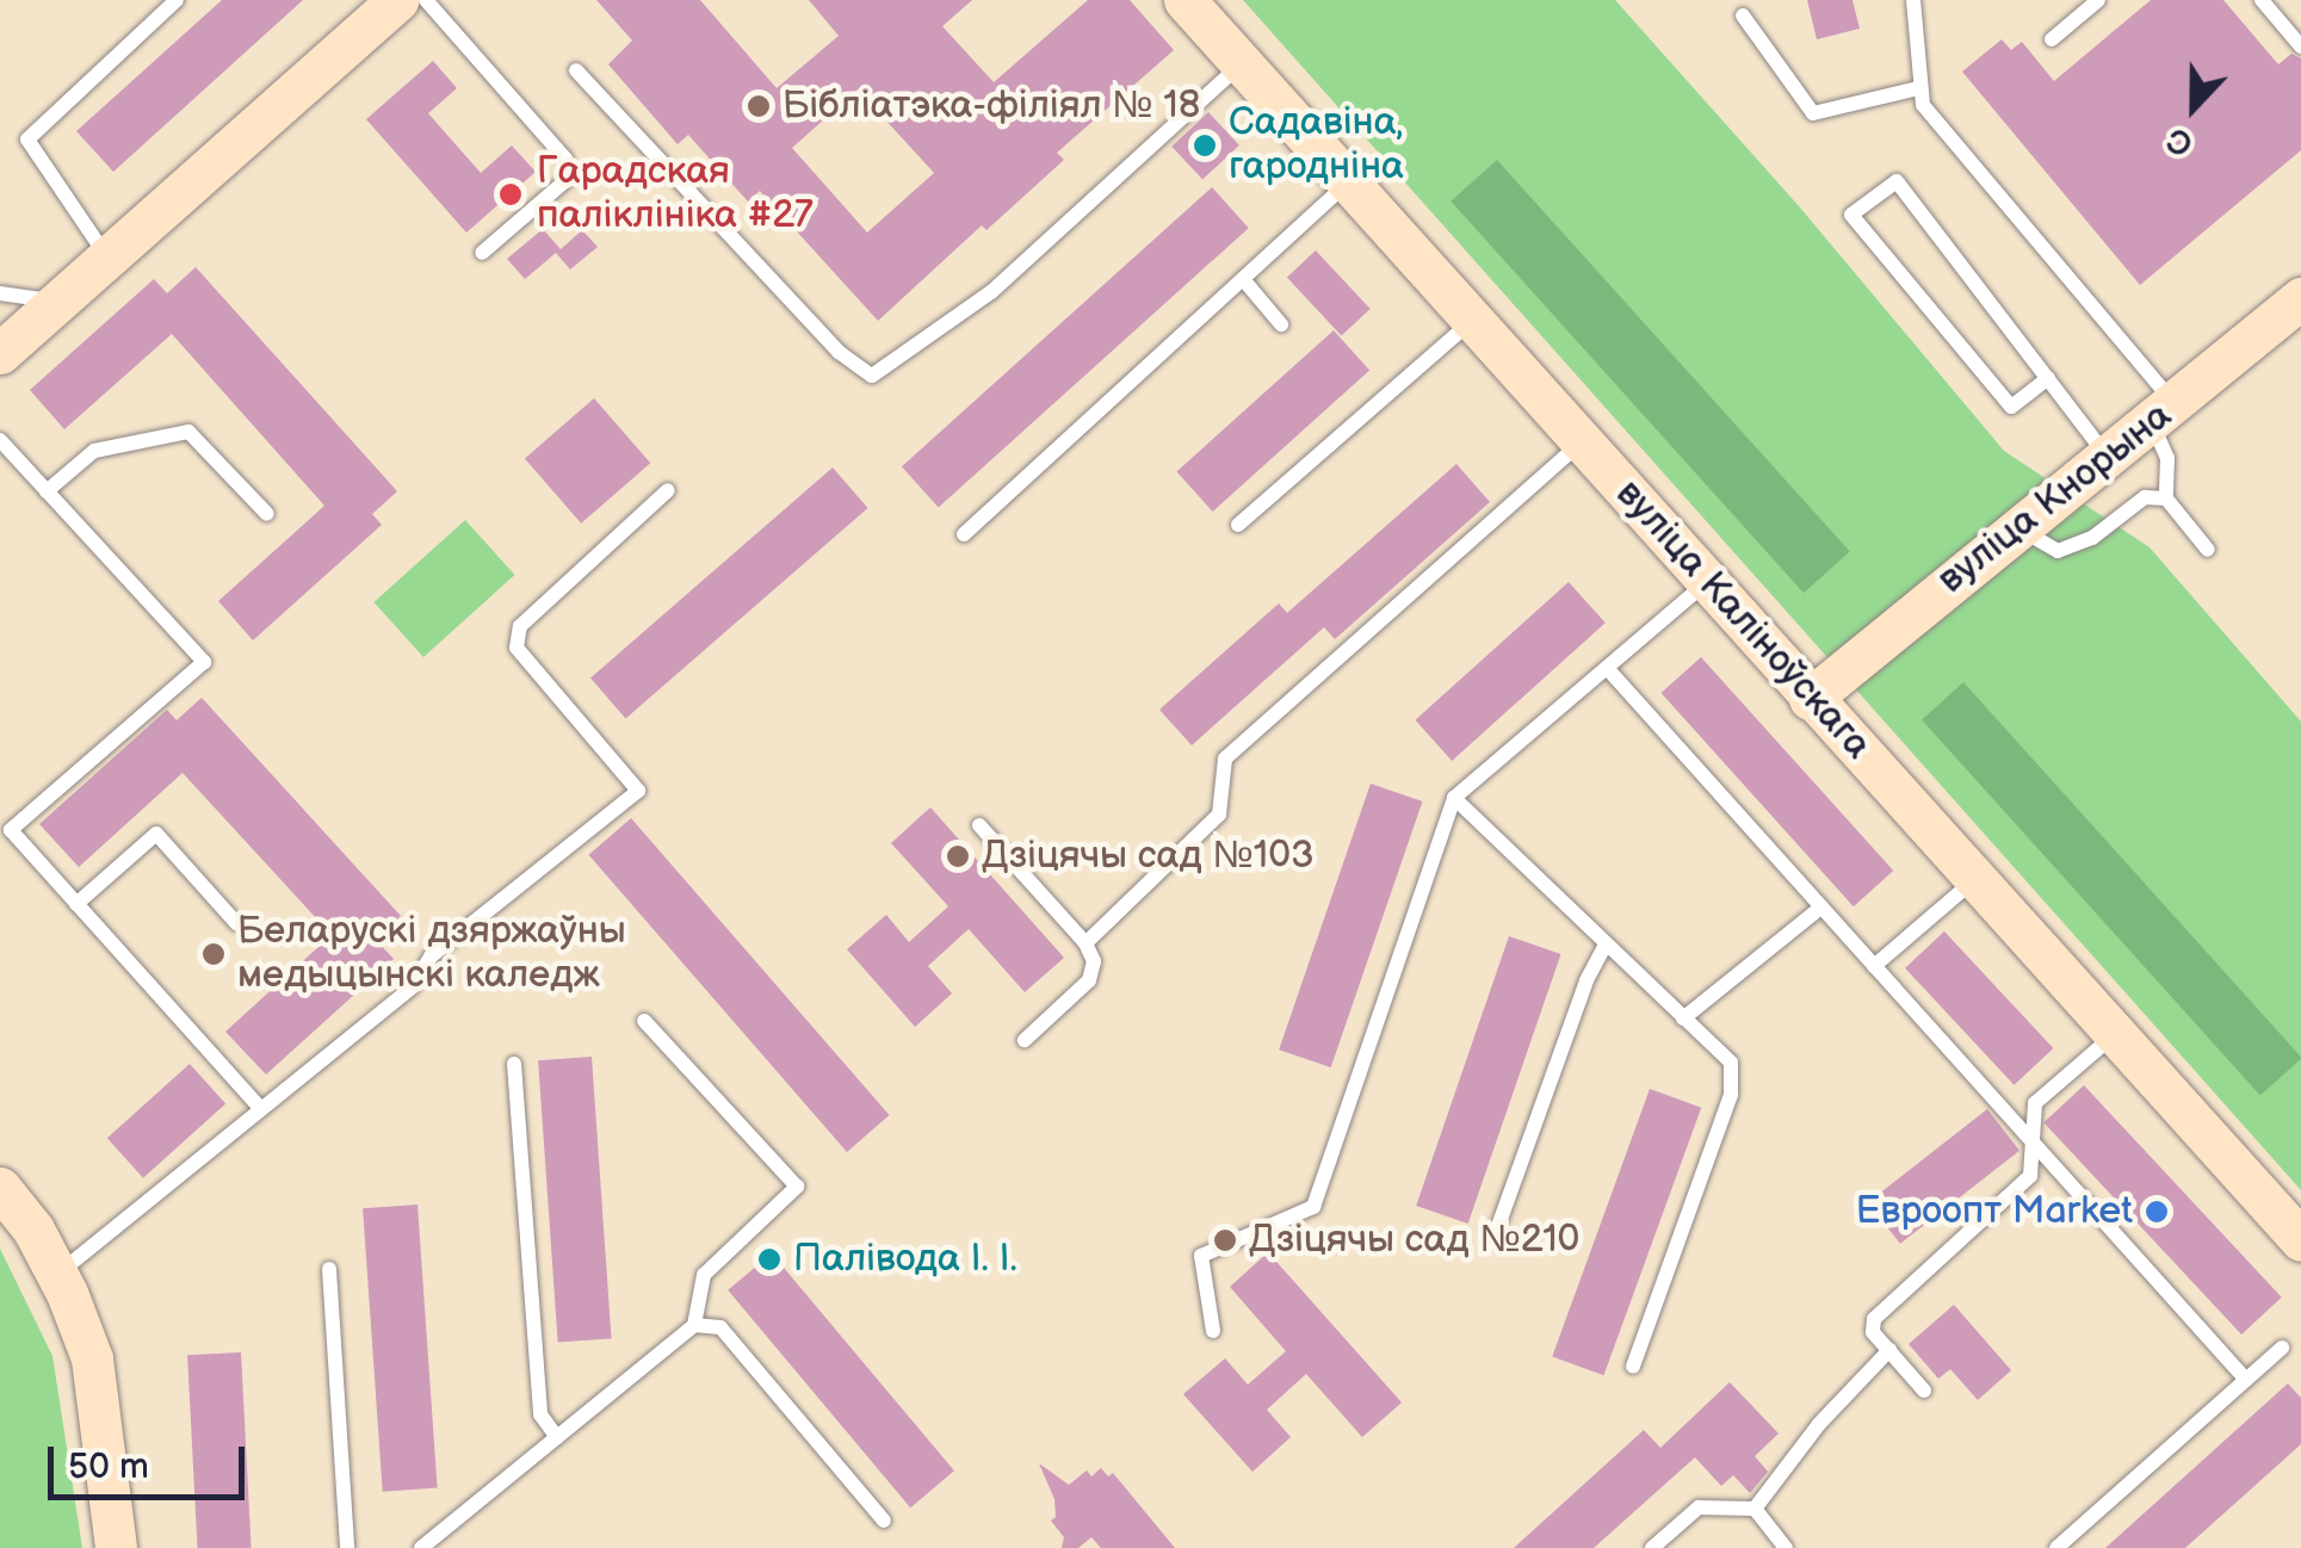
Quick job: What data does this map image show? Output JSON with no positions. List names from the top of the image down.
{
  "streets": {
    "main road": ["вуліца Кнорына", "вуліца Каліноўскага"]
  },
  "crossings": [
    ["вуліца Кнорына", "вуліца Каліноўскага"]
  ],
  "places": [
    "Бібліатэка-філіял № 18",
    "Садавіна, гародніна",
    "Гарадская паліклініка #27",
    "Дзіцячы сад №103",
    "Беларускі дзяржаўны медыцынскі каледж",
    "Евроопт Market",
    "Дзіцячы сад №210",
    "Палівода І. І."
  ],
  "scale_bar": "50 m",
  "north": "bottom"
}
